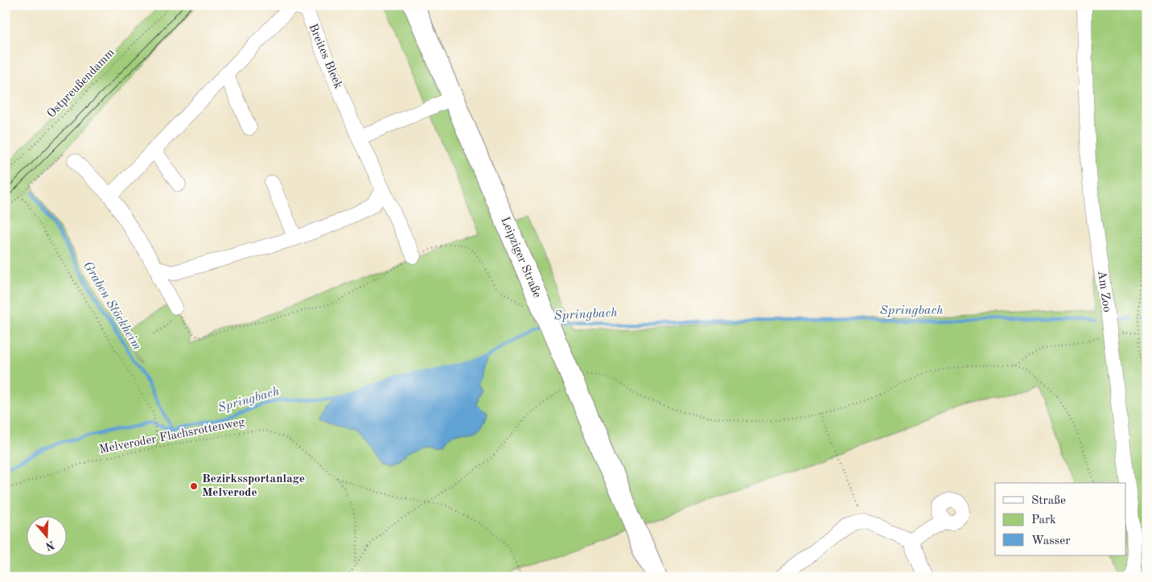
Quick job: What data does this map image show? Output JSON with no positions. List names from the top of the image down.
{
  "streets": {
    "street": ["Breites Bleek", "Leipziger Straße", "Am Zoo"],
    "path": ["Ostpreußendamm", "Melveroder Flachsrottenweg"]
  },
  "crossings": [
    ["Leipziger Straße", "Melveroder Flachsrottenweg"]
  ],
  "water": ["Graben Stöckheim", "Springbach"],
  "places": ["Bezirkssportanlage Melverode"],
  "legend": ["Straße", "Park", "Wasser"],
  "north": "bottom"
}
